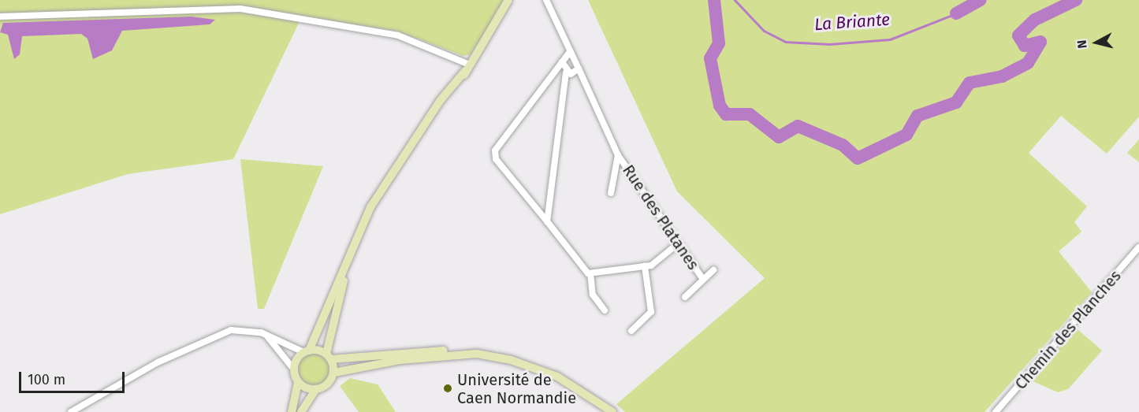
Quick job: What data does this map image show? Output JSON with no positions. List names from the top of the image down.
{
  "streets": {
    "street": ["Rue des Platanes", "Chemin des Planches"]
  },
  "water": ["La Briante"],
  "places": ["Université de Caen Normandie"],
  "scale_bar": "100 m",
  "north": "left"
}
